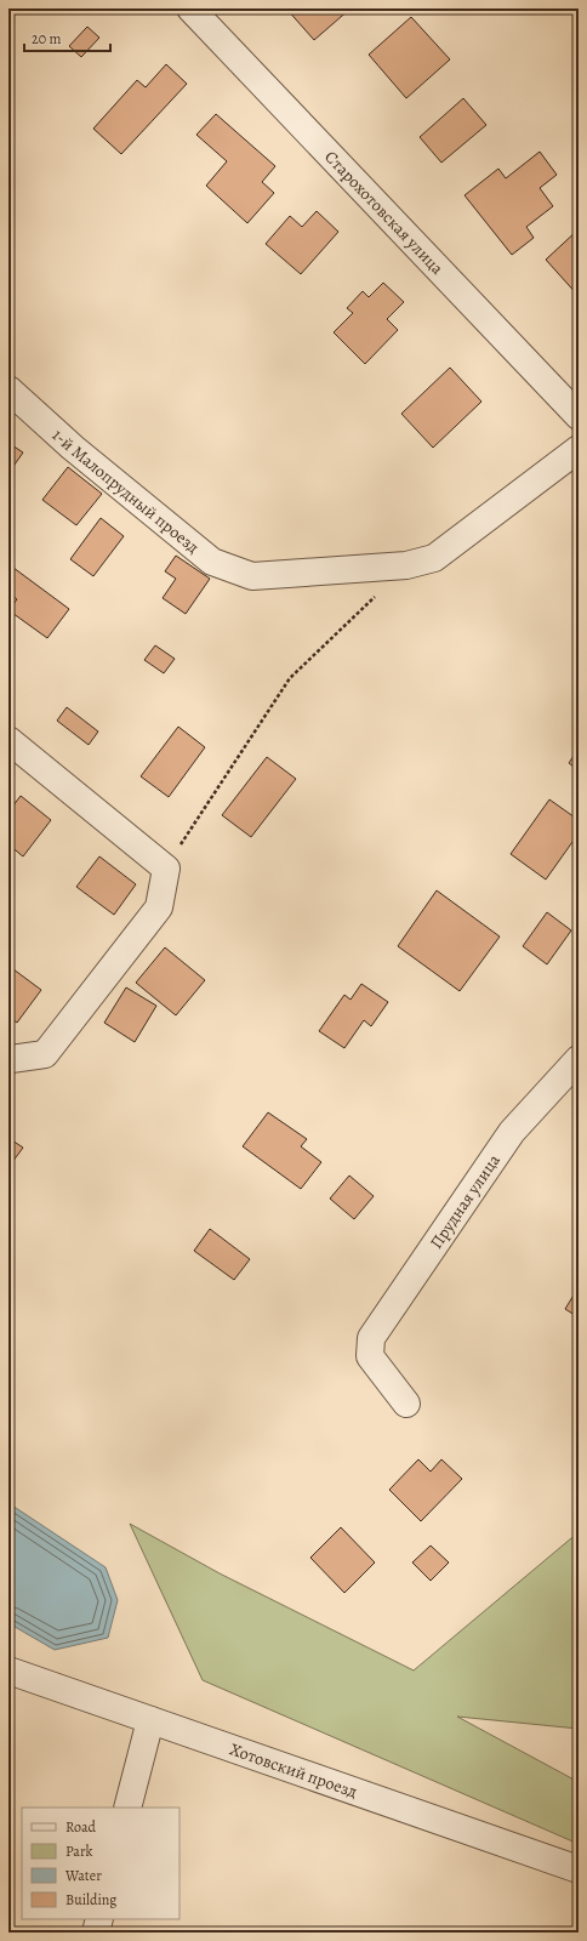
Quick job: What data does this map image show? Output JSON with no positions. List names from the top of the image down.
{
  "streets": {
    "street": [
      "Старохотовская улица",
      "1-й Малопрудный проезд",
      "Прудная улица",
      "Хотовский проезд"
    ]
  },
  "legend": [
    "Road",
    "Park",
    "Water",
    "Building"
  ],
  "scale_bar": "20 m"
}
